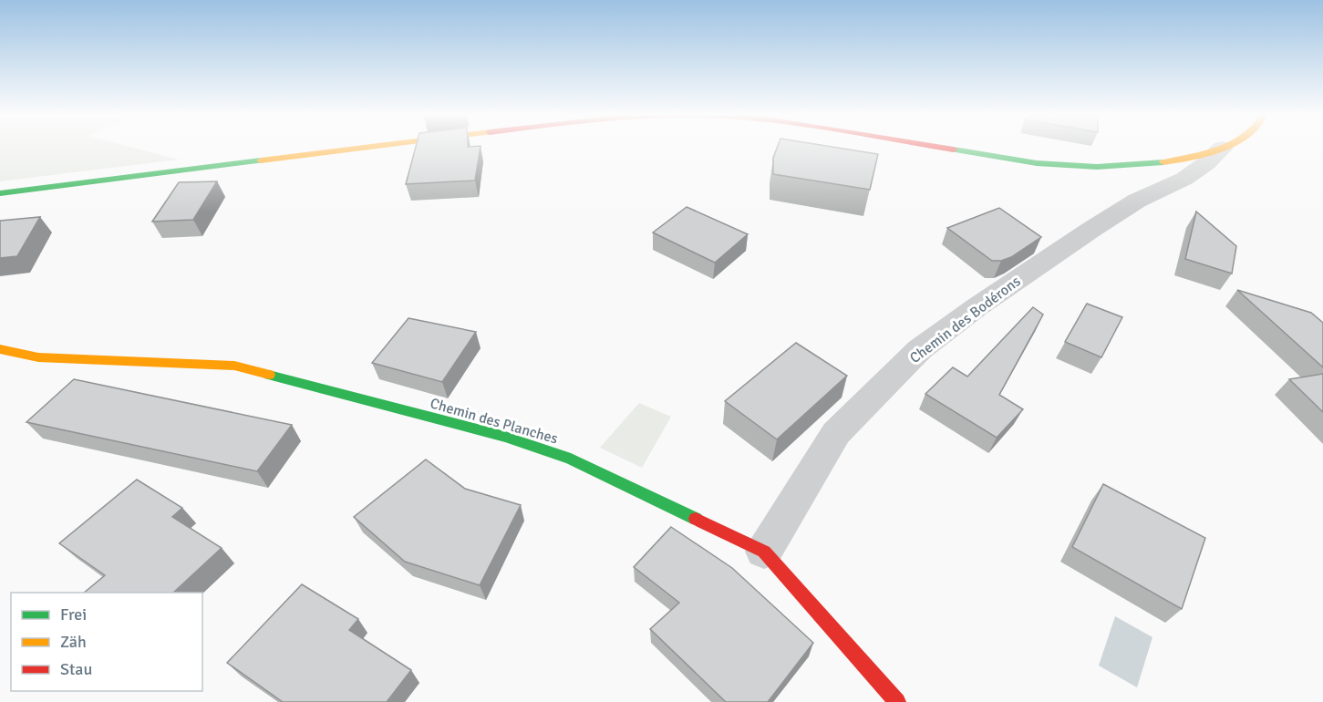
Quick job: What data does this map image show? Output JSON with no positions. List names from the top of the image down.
{
  "streets": {
    "street": ["Chemin des Bodérons", "Chemin des Planches"]
  },
  "crossings": [
    ["Chemin des Bodérons", "Chemin des Planches"]
  ],
  "legend": ["Frei", "Zäh", "Stau"]
}
